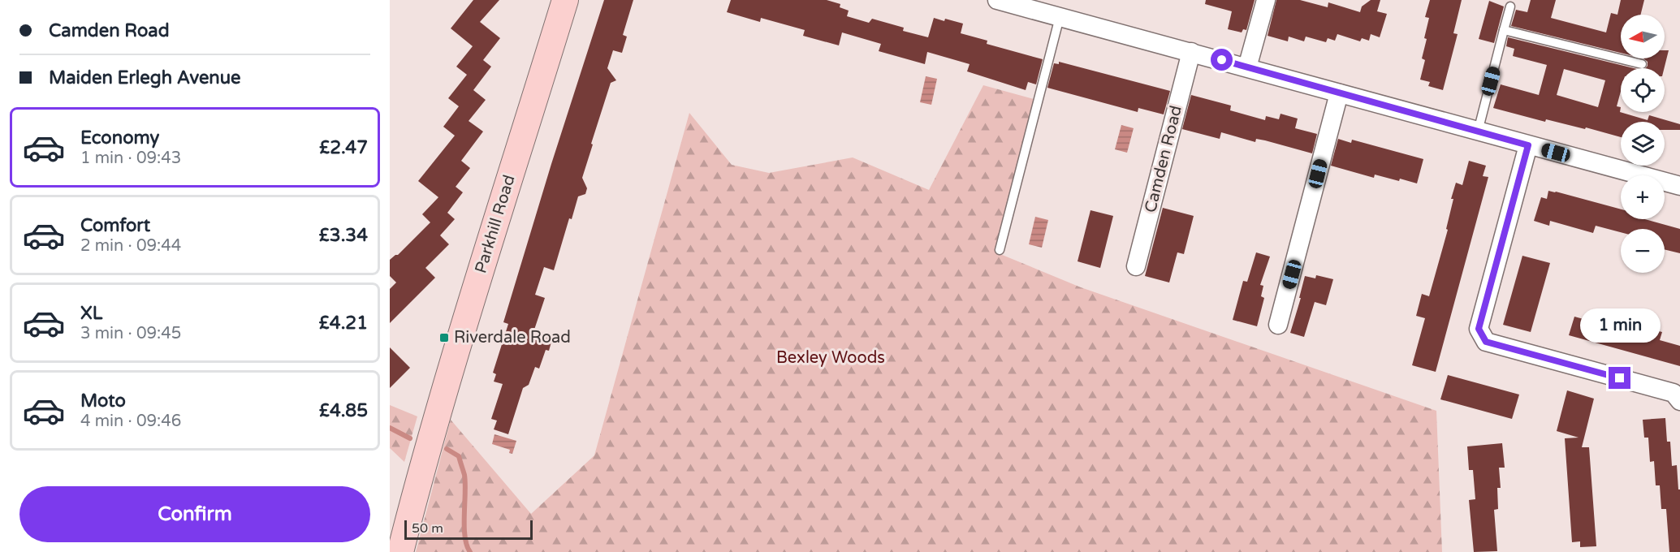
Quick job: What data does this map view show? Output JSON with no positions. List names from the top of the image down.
{
  "streets": {
    "main road": ["Parkhill Road"],
    "street": ["Camden Road"]
  },
  "parks": ["Bexley Woods"],
  "places": {
    "transit": ["Riverdale Road"]
  },
  "scale_bar": "50 m",
  "north": "left",
  "page": {
    "banner": ["Camden Road", "Maiden Erlegh Avenue"],
    "map_buttons": ["+", "−"],
    "list": [
      {
        "name": "Economy",
        "note": "1 min · 09:43",
        "value": "£2.47"
      },
      {
        "name": "Comfort",
        "note": "2 min · 09:44",
        "value": "£3.34"
      },
      {
        "name": "XL",
        "note": "3 min · 09:45",
        "value": "£4.21"
      },
      {
        "name": "Moto",
        "note": "4 min · 09:46",
        "value": "£4.85"
      }
    ],
    "bubble": "1 min",
    "buttons": "Confirm",
    "scale": "50 m"
  }
}
